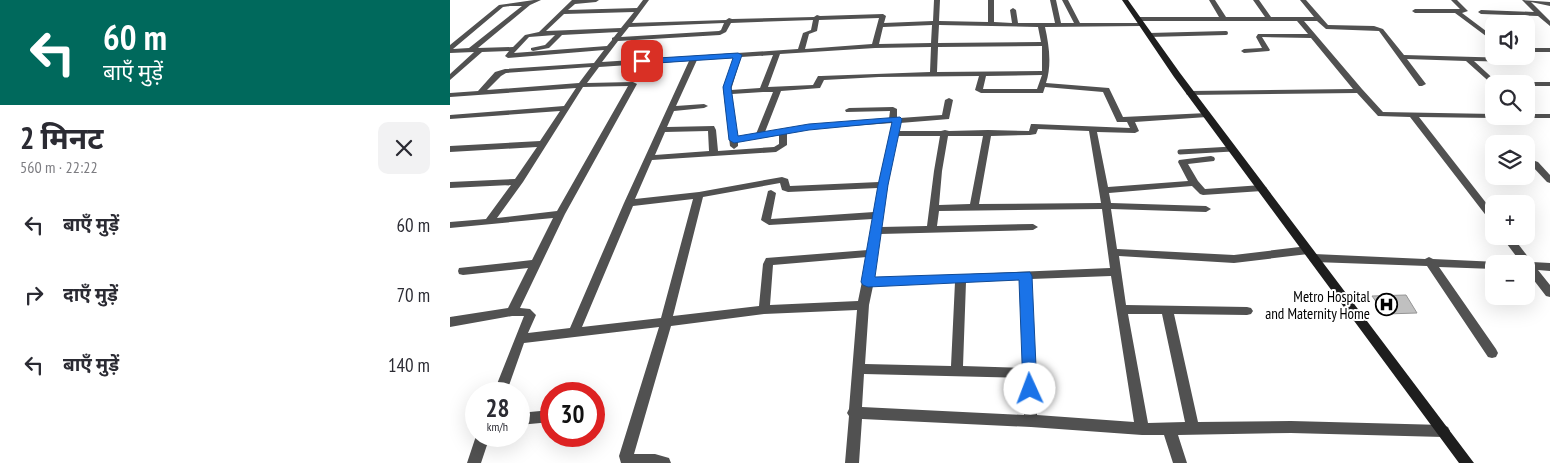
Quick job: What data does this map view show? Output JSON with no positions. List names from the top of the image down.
{
  "places": {
    "hospital": ["Metro Hospital and Maternity Home"]
  },
  "page": {
    "turn": ["60 m", "बाएँ मुड़ें"],
    "map_buttons": ["+", "−"],
    "heading": ["2 मिनट", "560 m · 22:22"],
    "list": [
      {
        "name": "बाएँ मुड़ें",
        "value": "60 m"
      },
      {
        "name": "दाएँ मुड़ें",
        "value": "70 m"
      },
      {
        "name": "बाएँ मुड़ें",
        "value": "140 m"
      }
    ],
    "speed": "28 km/h",
    "limit": "30"
  }
}
